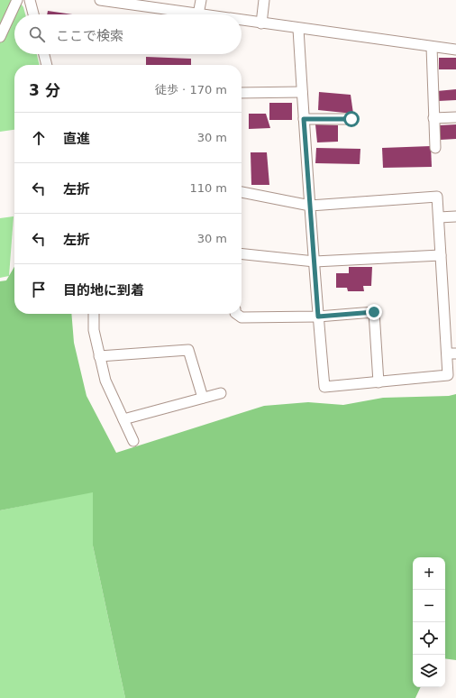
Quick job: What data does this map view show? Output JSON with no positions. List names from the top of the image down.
{
  "page": {
    "search": "ここで検索",
    "heading": ["3 分", "徒歩 · 170 m"],
    "list": [
      ["直進", "30 m"],
      ["左折", "110 m"],
      ["左折", "30 m"],
      "目的地に到着"
    ],
    "map_buttons": ["+", "−"]
  }
}
